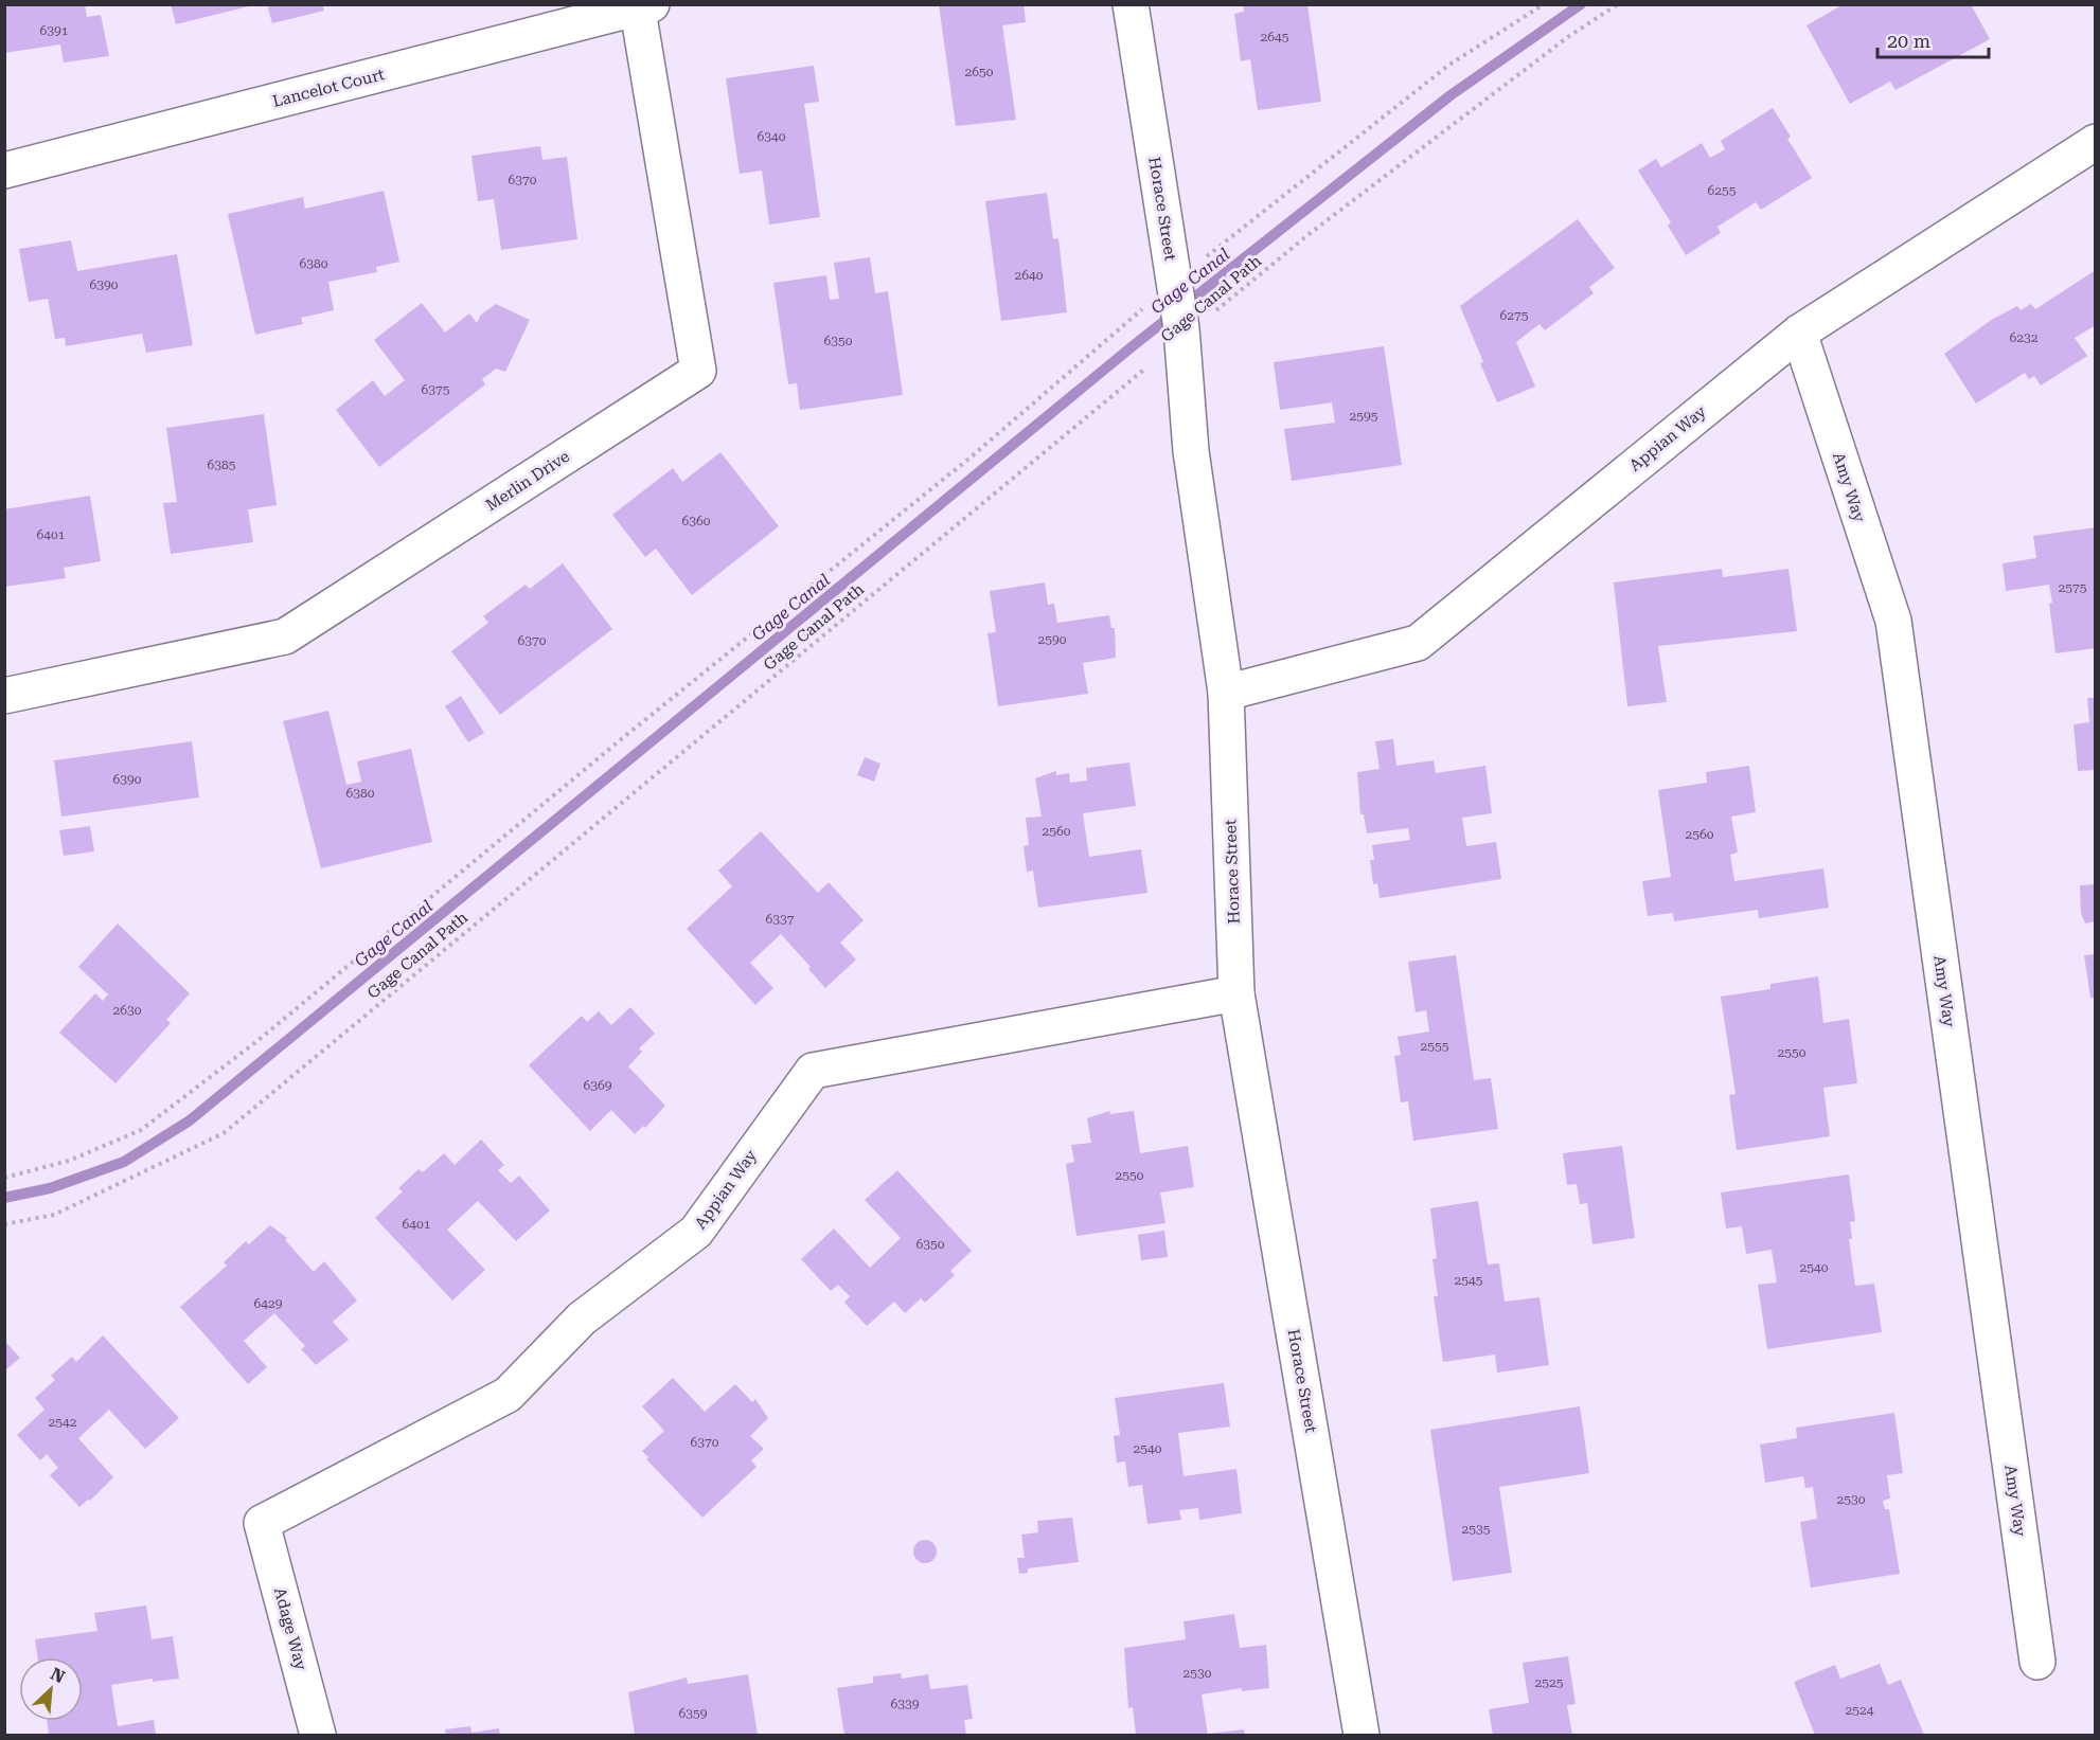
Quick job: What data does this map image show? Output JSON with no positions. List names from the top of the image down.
{
  "streets": {
    "street": [
      "Lancelot Court",
      "Horace Street",
      "Appian Way",
      "Merlin Drive",
      "Amy Way",
      "Adage Way"
    ],
    "path": ["Gage Canal Path"]
  },
  "crossings": [
    ["Lancelot Court", "Merlin Drive"],
    ["Horace Street", "Gage Canal Path"],
    ["Horace Street", "Appian Way"],
    ["Appian Way", "Amy Way"],
    ["Appian Way", "Adage Way"]
  ],
  "water": ["Gage Canal"],
  "house_numbers": [
    "6391",
    "2645",
    "2650",
    "6340",
    "6370",
    "6255",
    "6380",
    "2640",
    "6390",
    "6275",
    "6232",
    "6350",
    "6375",
    "2595",
    "6385",
    "6360",
    "6401",
    "2575",
    "2590",
    "6370",
    "6390",
    "6380",
    "2560",
    "2560",
    "6337",
    "2630",
    "2555",
    "2550",
    "6369",
    "2550",
    "6401",
    "6350",
    "2540",
    "2545",
    "6429",
    "2542",
    "6370",
    "2540",
    "2530",
    "2535",
    "2530",
    "2525",
    "6339",
    "2524",
    "6359"
  ],
  "scale_bar": "20 m",
  "north": "top right"
}
